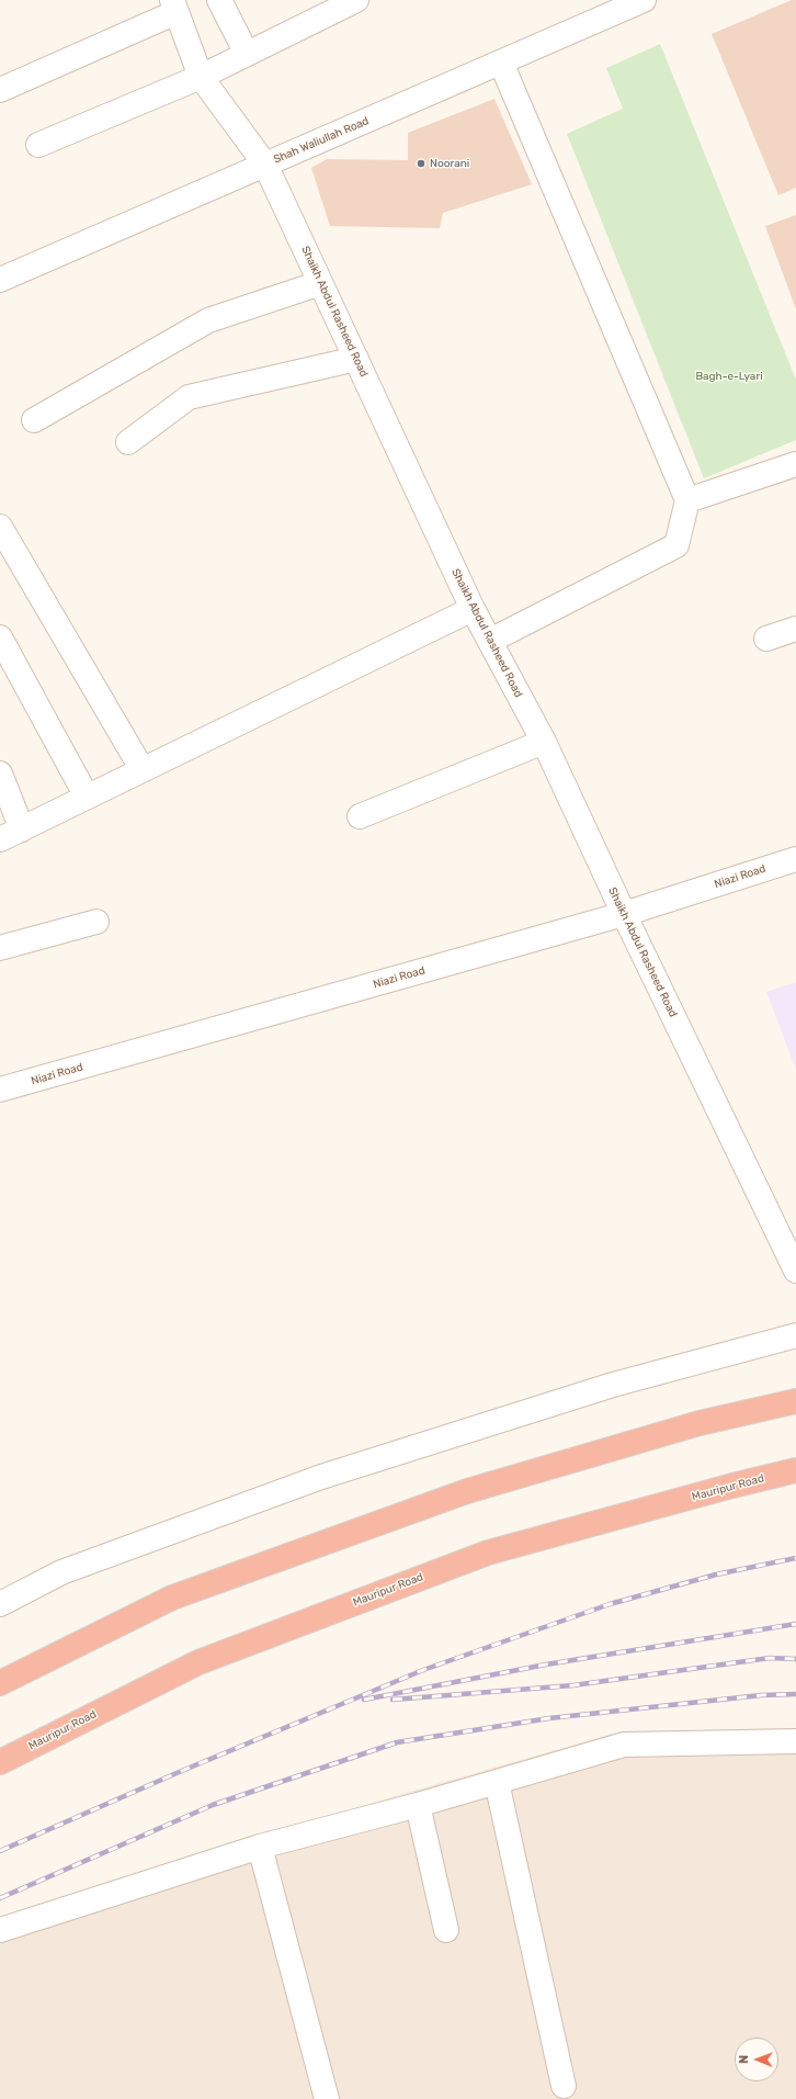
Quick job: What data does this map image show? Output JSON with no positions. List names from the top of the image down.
{
  "streets": {
    "highway": ["Mauripur Road"],
    "street": ["Shah Waliullah Road", "Shaikh Abdul Rasheed Road", "Niazi Road"]
  },
  "crossings": [
    ["Shah Waliullah Road", "Shaikh Abdul Rasheed Road"],
    ["Shaikh Abdul Rasheed Road", "Niazi Road"]
  ],
  "parks": ["Bagh-e-Lyari"],
  "places": ["Noorani"],
  "north": "left"
}
